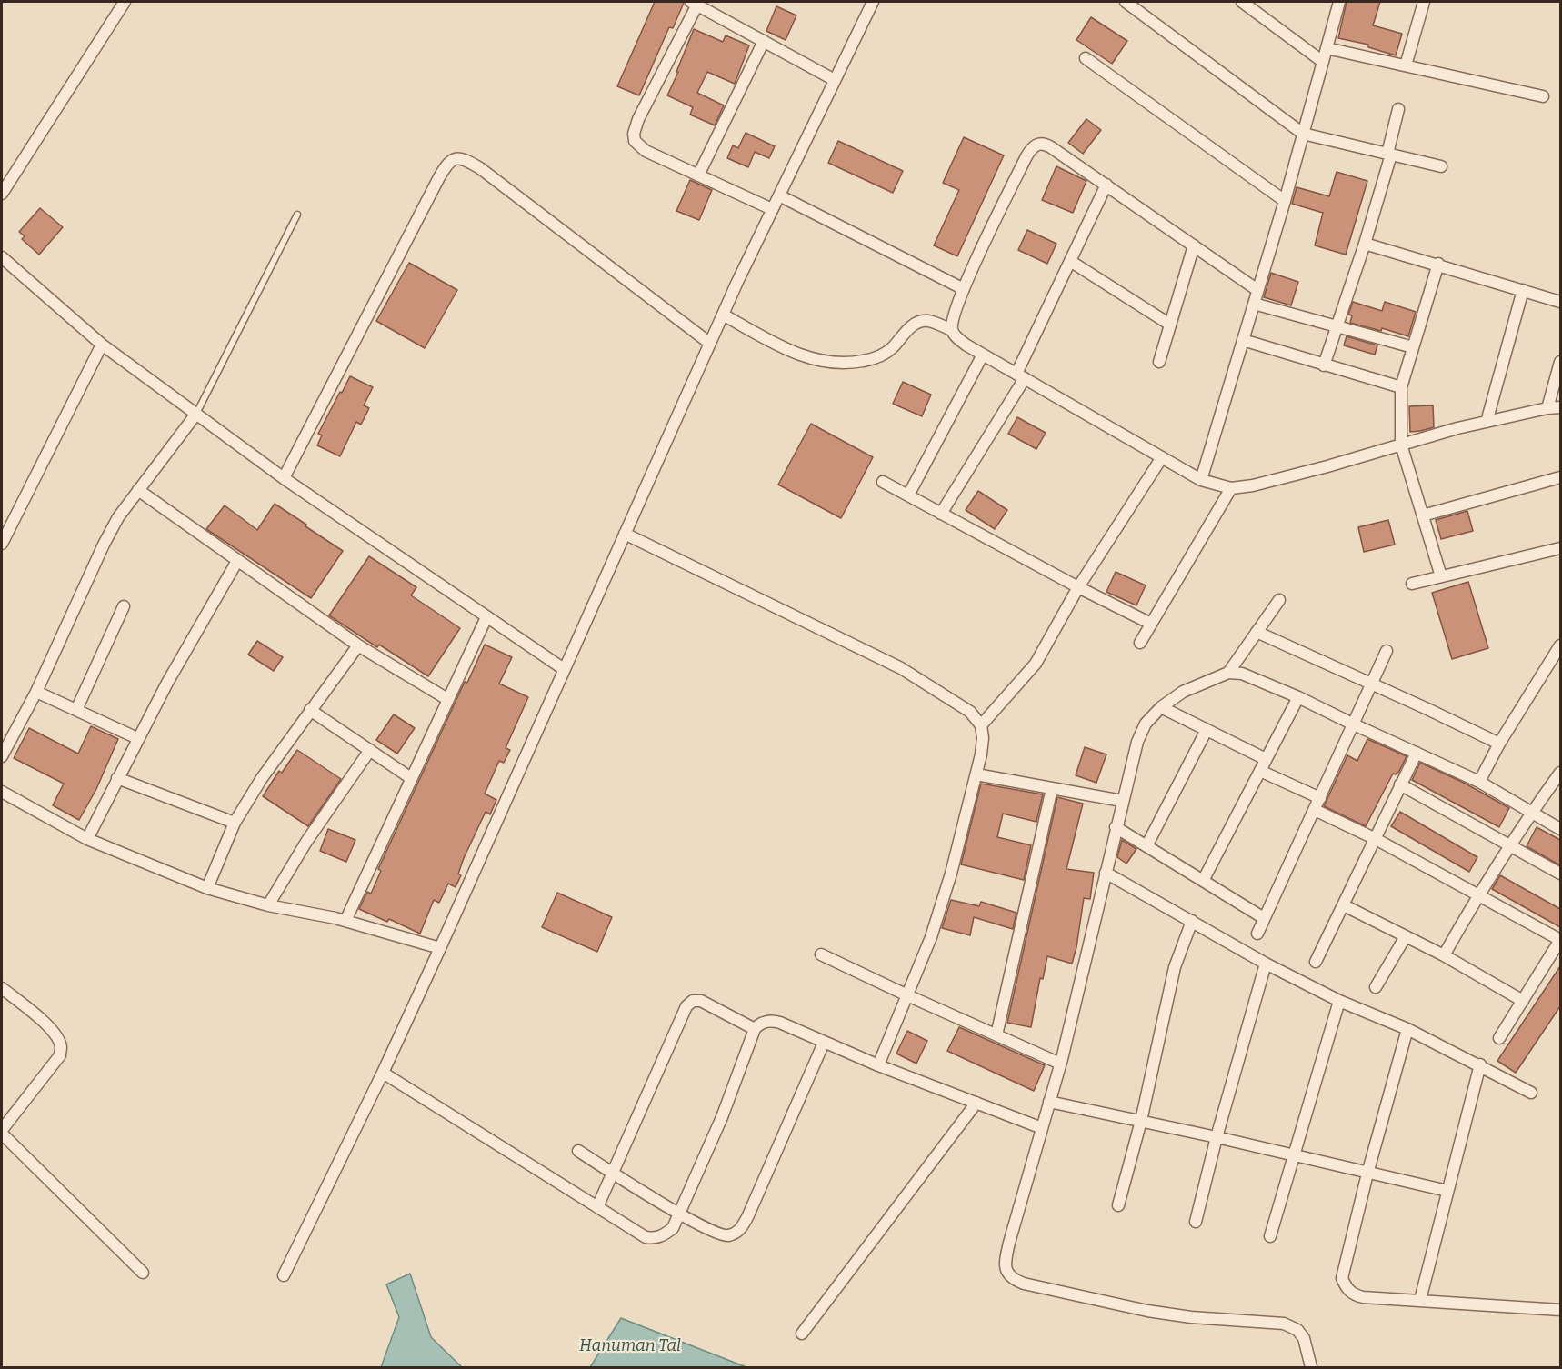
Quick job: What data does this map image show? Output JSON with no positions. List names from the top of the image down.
{
  "water": ["Hanuman Tal"]
}
